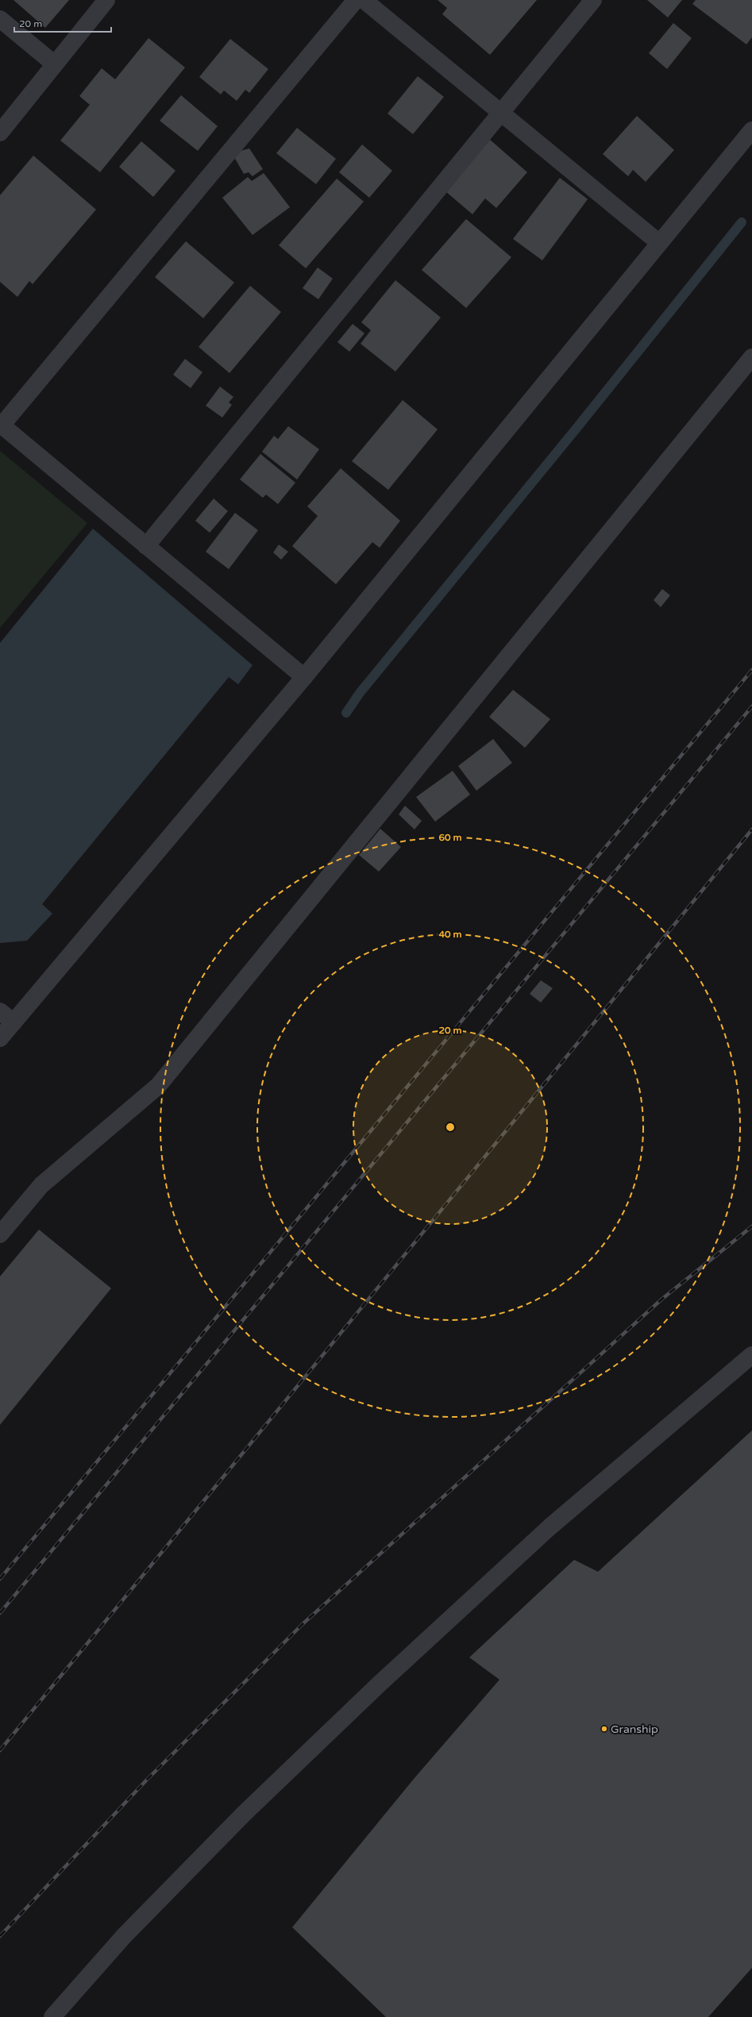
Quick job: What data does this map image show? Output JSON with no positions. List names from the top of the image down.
{
  "places": ["Granship"],
  "scale_bar": "20 m",
  "rings": ["60 m", "40 m", "20 m"]
}
